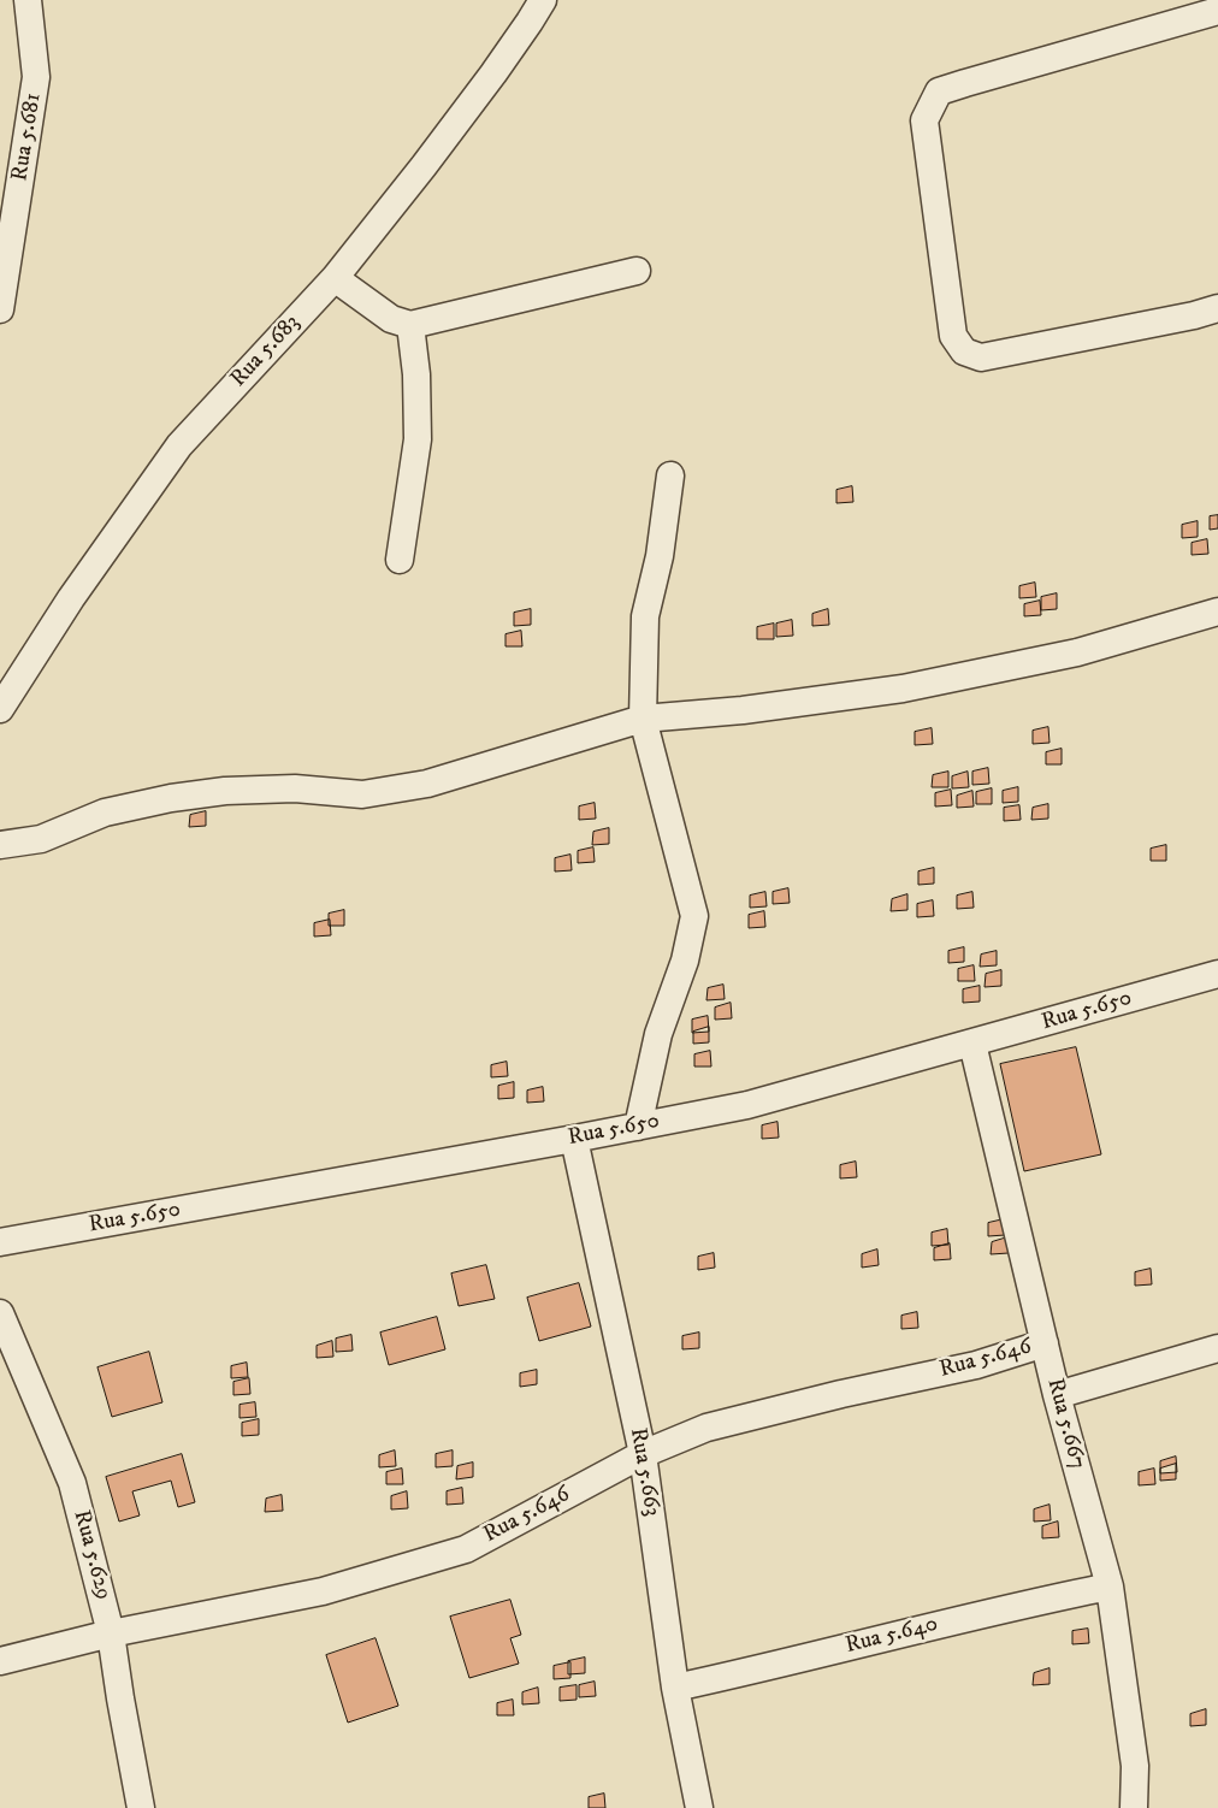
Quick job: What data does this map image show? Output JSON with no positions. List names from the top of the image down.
{
  "streets": {
    "street": [
      "Rua 5.681",
      "Rua 5.683",
      "Rua 5.650",
      "Rua 5.646",
      "Rua 5.667",
      "Rua 5.663",
      "Rua 5.629",
      "Rua 5.640"
    ]
  },
  "crossings": [
    ["Rua 5.650", "Rua 5.667"],
    ["Rua 5.650", "Rua 5.663"],
    ["Rua 5.646", "Rua 5.667"],
    ["Rua 5.646", "Rua 5.663"],
    ["Rua 5.646", "Rua 5.629"],
    ["Rua 5.667", "Rua 5.640"],
    ["Rua 5.663", "Rua 5.640"]
  ]
}
